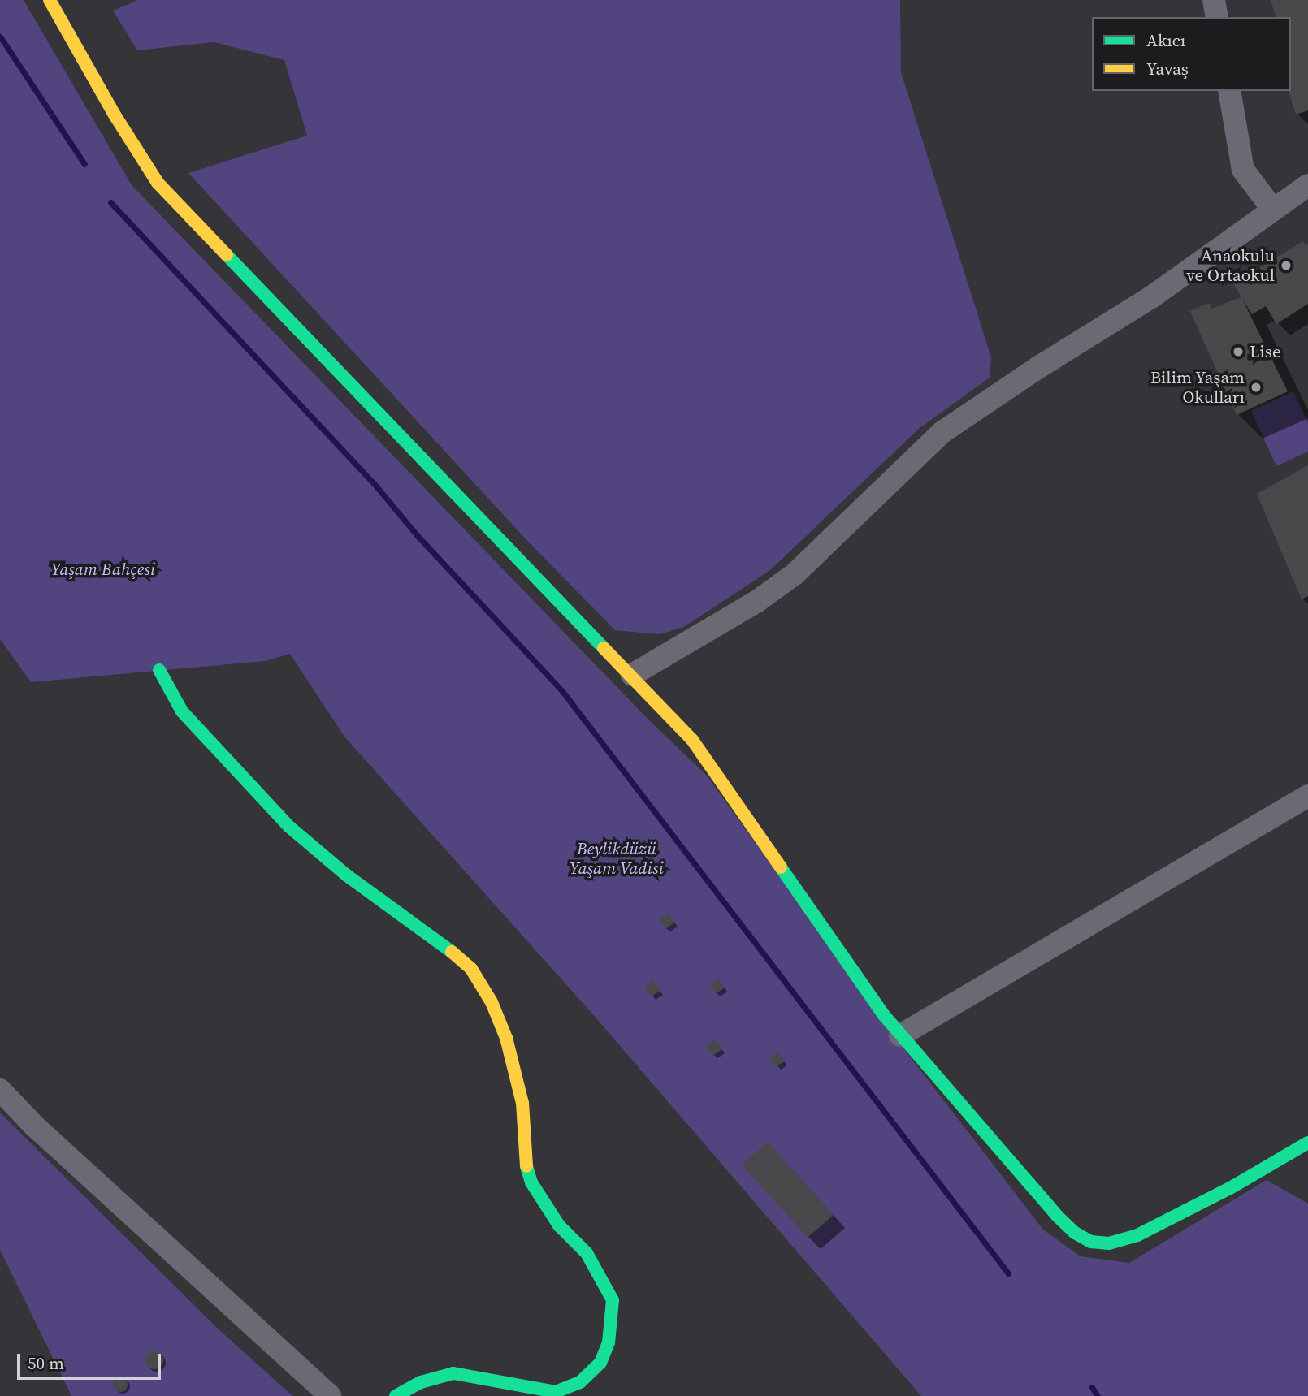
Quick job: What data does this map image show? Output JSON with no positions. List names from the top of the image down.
{
  "parks": ["Yaşam Bahçesi", "Beylikdüzü Yaşam Vadisi"],
  "places": ["Anaokulu ve Ortaokul", "Lise", "Bilim Yaşam Okulları"],
  "legend": ["Akıcı", "Yavaş"],
  "scale_bar": "50 m"
}
